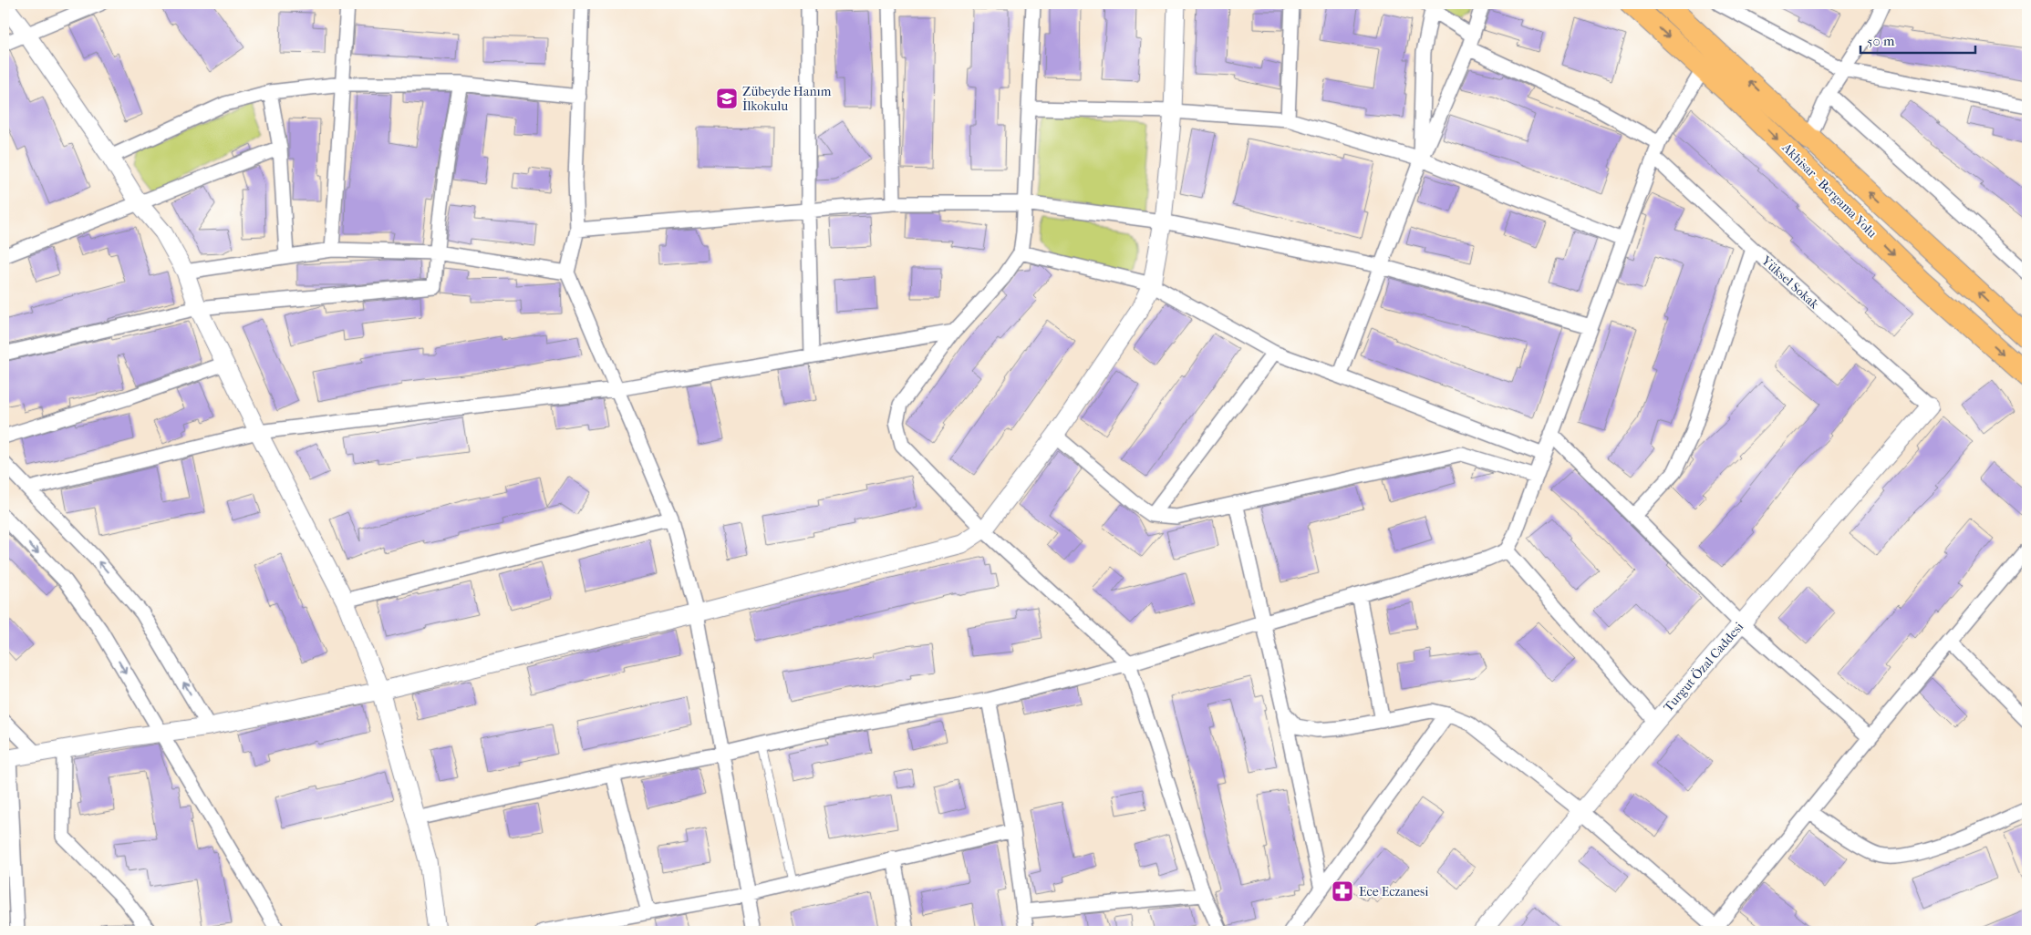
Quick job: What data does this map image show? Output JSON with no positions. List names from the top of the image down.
{
  "streets": {
    "main road": ["Akhisar - Bergama Yolu"],
    "street": ["Yüksel Sokak", "Turgut Özal Caddesi"]
  },
  "crossings": [
    ["Yüksel Sokak", "Turgut Özal Caddesi"]
  ],
  "places": {
    "school or university": ["Zübeyde Hanım İlkokulu"],
    "pharmacy": ["Ece Eczanesi"]
  },
  "scale_bar": "50 m"
}
